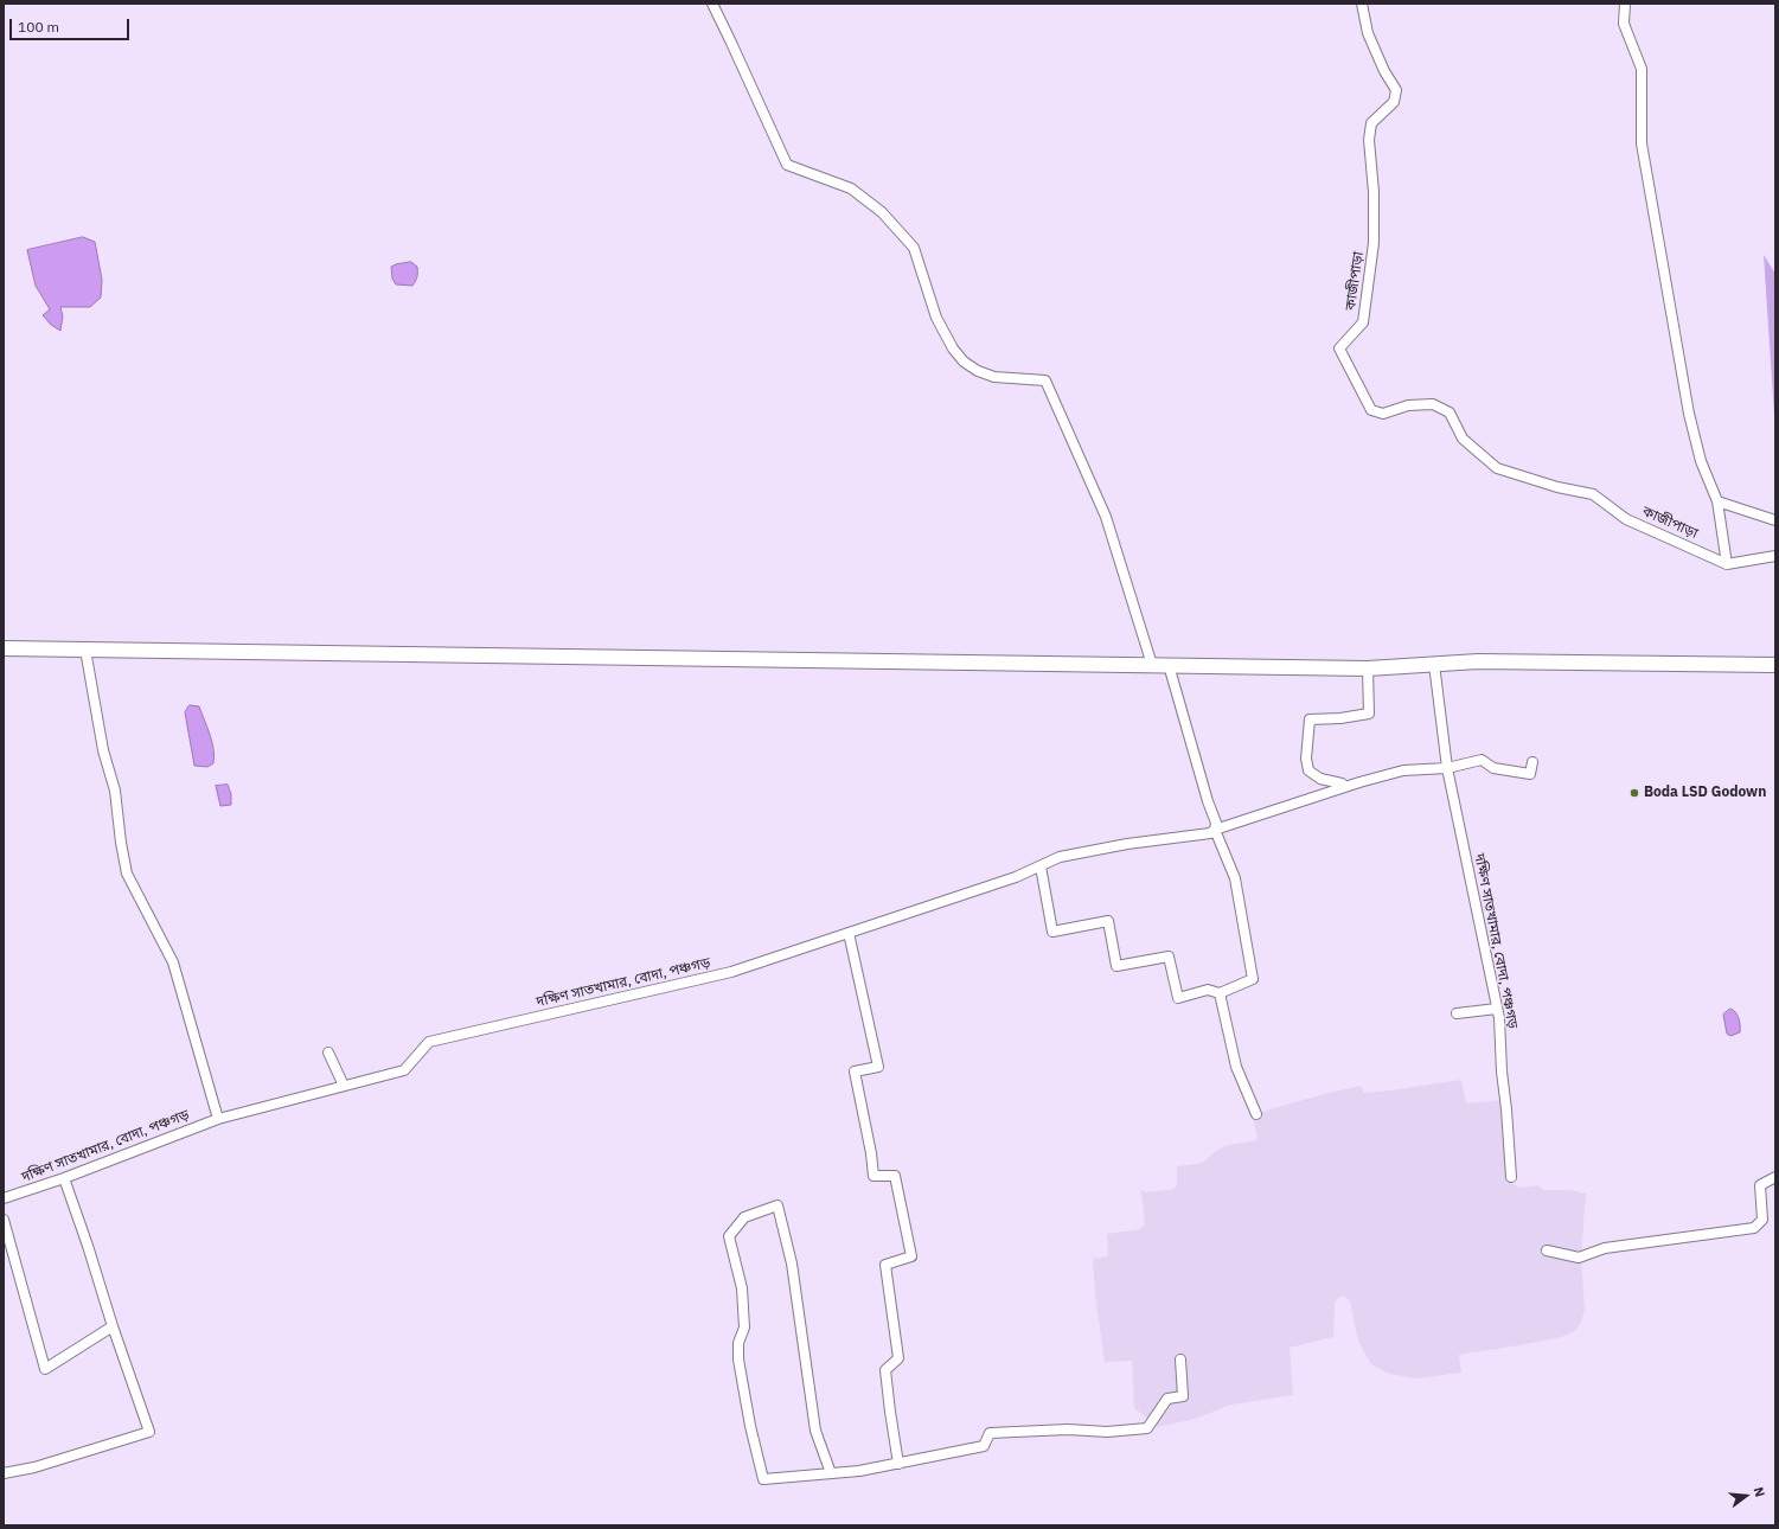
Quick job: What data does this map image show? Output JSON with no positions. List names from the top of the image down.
{
  "streets": {
    "street": ["কাজীপাড়া", "দক্ষিণ সাতখামার, বোদা, পঞ্চগড়"]
  },
  "places": ["Boda LSD Godown"],
  "scale_bar": "100 m",
  "north": "right"
}
